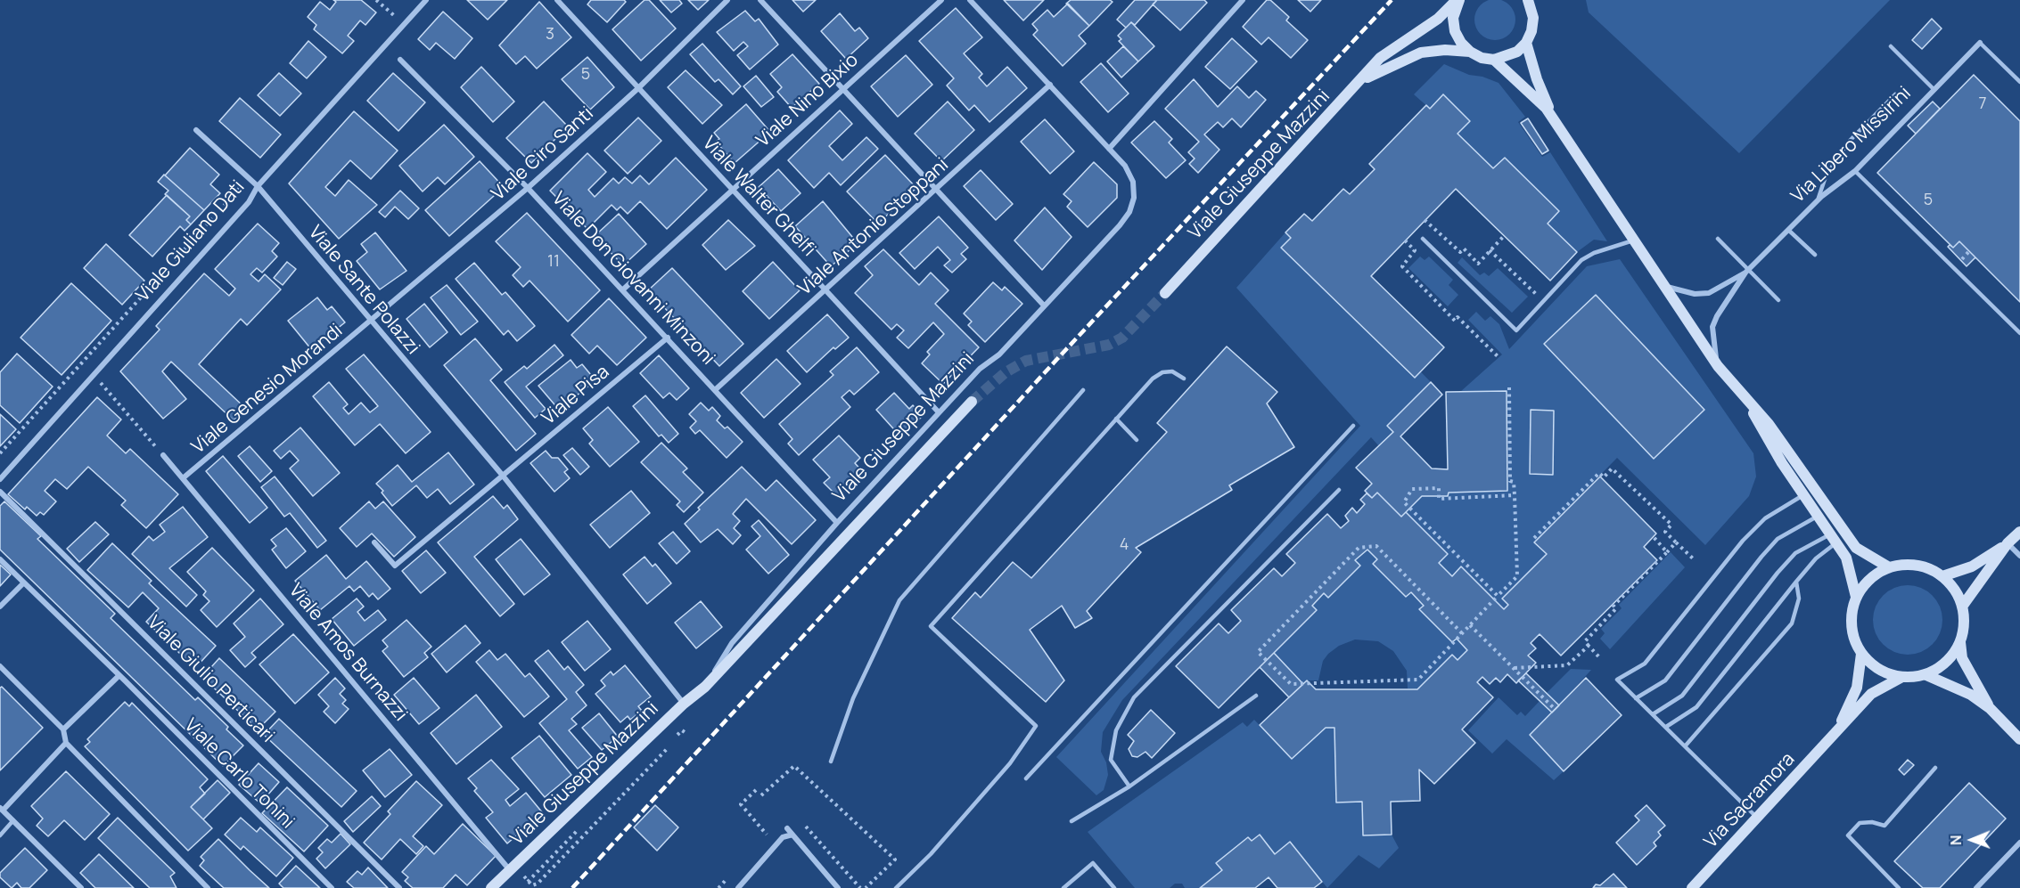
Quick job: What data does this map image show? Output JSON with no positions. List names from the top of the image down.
{
  "streets": {
    "street": [
      "Viale Nino Bixio",
      "Via Libero Missirini",
      "Viale Ciro Santi",
      "Viale Giuseppe Mazzini",
      "Viale Walter Ghelfi",
      "Viale Antonio Stoppani",
      "Viale Giuliano Dati",
      "Viale Don Giovanni Minzoni",
      "Viale Sante Polazzi",
      "Viale Genesio Morandi",
      "Viale Pisa",
      "Viale Amos Burnazzi",
      "Viale Giulio Perticari",
      "Viale Carlo Tonini",
      "Via Sacramora"
    ]
  },
  "crossings": [
    ["Viale Nino Bixio", "Viale Walter Ghelfi"],
    ["Viale Nino Bixio", "Viale Don Giovanni Minzoni"],
    ["Via Libero Missirini", "Viale Giuseppe Mazzini"],
    ["Via Libero Missirini", "Via Sacramora"],
    ["Viale Ciro Santi", "Viale Walter Ghelfi"],
    ["Viale Ciro Santi", "Viale Don Giovanni Minzoni"],
    ["Viale Ciro Santi", "Viale Sante Polazzi"],
    ["Viale Ciro Santi", "Viale Genesio Morandi"],
    ["Viale Giuseppe Mazzini", "Viale Walter Ghelfi"],
    ["Viale Giuseppe Mazzini", "Viale Don Giovanni Minzoni"],
    ["Viale Giuseppe Mazzini", "Viale Sante Polazzi"],
    ["Viale Giuseppe Mazzini", "Viale Amos Burnazzi"],
    ["Viale Walter Ghelfi", "Viale Antonio Stoppani"],
    ["Viale Antonio Stoppani", "Viale Don Giovanni Minzoni"],
    ["Viale Giuliano Dati", "Viale Sante Polazzi"],
    ["Viale Don Giovanni Minzoni", "Viale Pisa"],
    ["Viale Sante Polazzi", "Viale Genesio Morandi"],
    ["Viale Sante Polazzi", "Viale Pisa"],
    ["Viale Genesio Morandi", "Viale Amos Burnazzi"]
  ],
  "house_numbers": [
    "3",
    "5",
    "7",
    "5",
    "11",
    "4"
  ],
  "north": "left"
}
